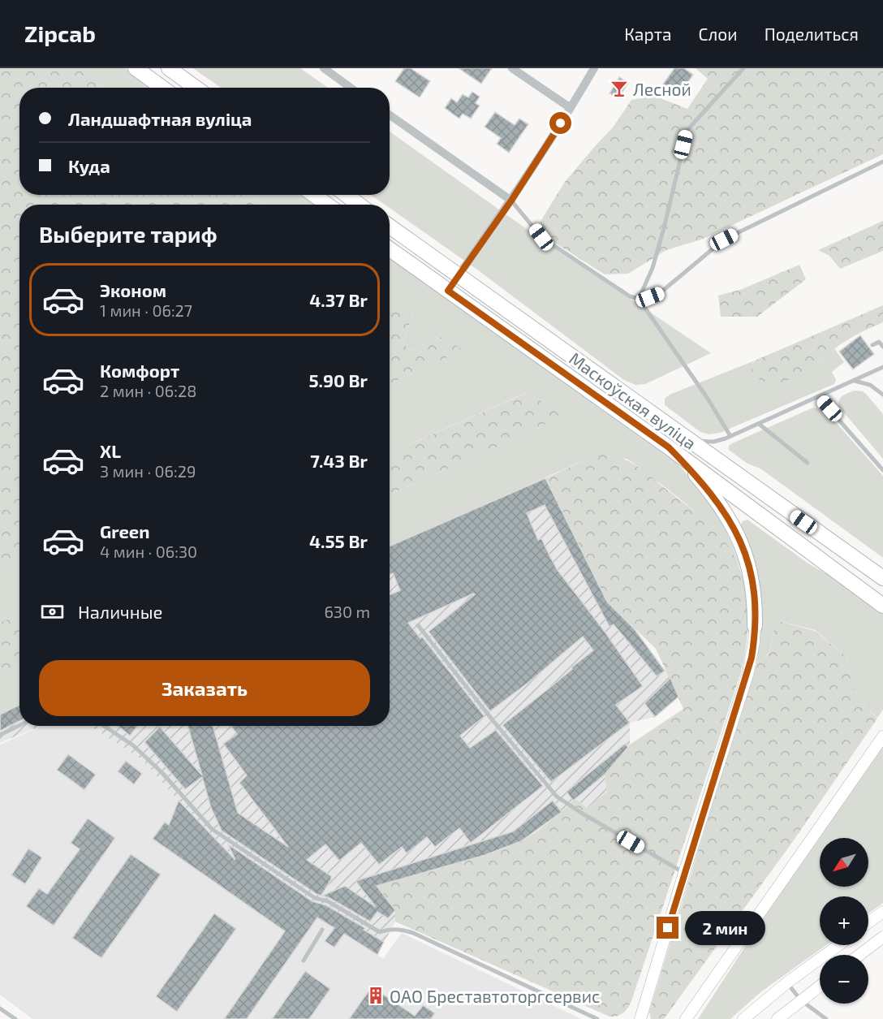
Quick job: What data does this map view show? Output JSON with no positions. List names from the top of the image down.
{
  "streets": {
    "highway": ["Маскоўская вуліца"]
  },
  "places": {
    "bar": ["Лесной"],
    "building": ["ОАО Бреставтоторгсервис"]
  },
  "north": "bottom left",
  "page": {
    "header": "Zipcab",
    "nav": ["Карта", "Слои", "Поделиться"],
    "banner": ["Ландшафтная вуліца", "Куда"],
    "heading": "Выберите тариф",
    "list": [
      {
        "name": "Эконом",
        "note": "1 мин · 06:27",
        "value": "4.37 Br"
      },
      {
        "name": "Комфорт",
        "note": "2 мин · 06:28",
        "value": "5.90 Br"
      },
      {
        "name": "XL",
        "note": "3 мин · 06:29",
        "value": "7.43 Br"
      },
      {
        "name": "Green",
        "note": "4 мин · 06:30",
        "value": "4.55 Br"
      }
    ],
    "pay": ["Наличные", "630 m"],
    "buttons": "Заказать",
    "map_buttons": ["+", "−"],
    "bubble": "2 мин"
  }
}
